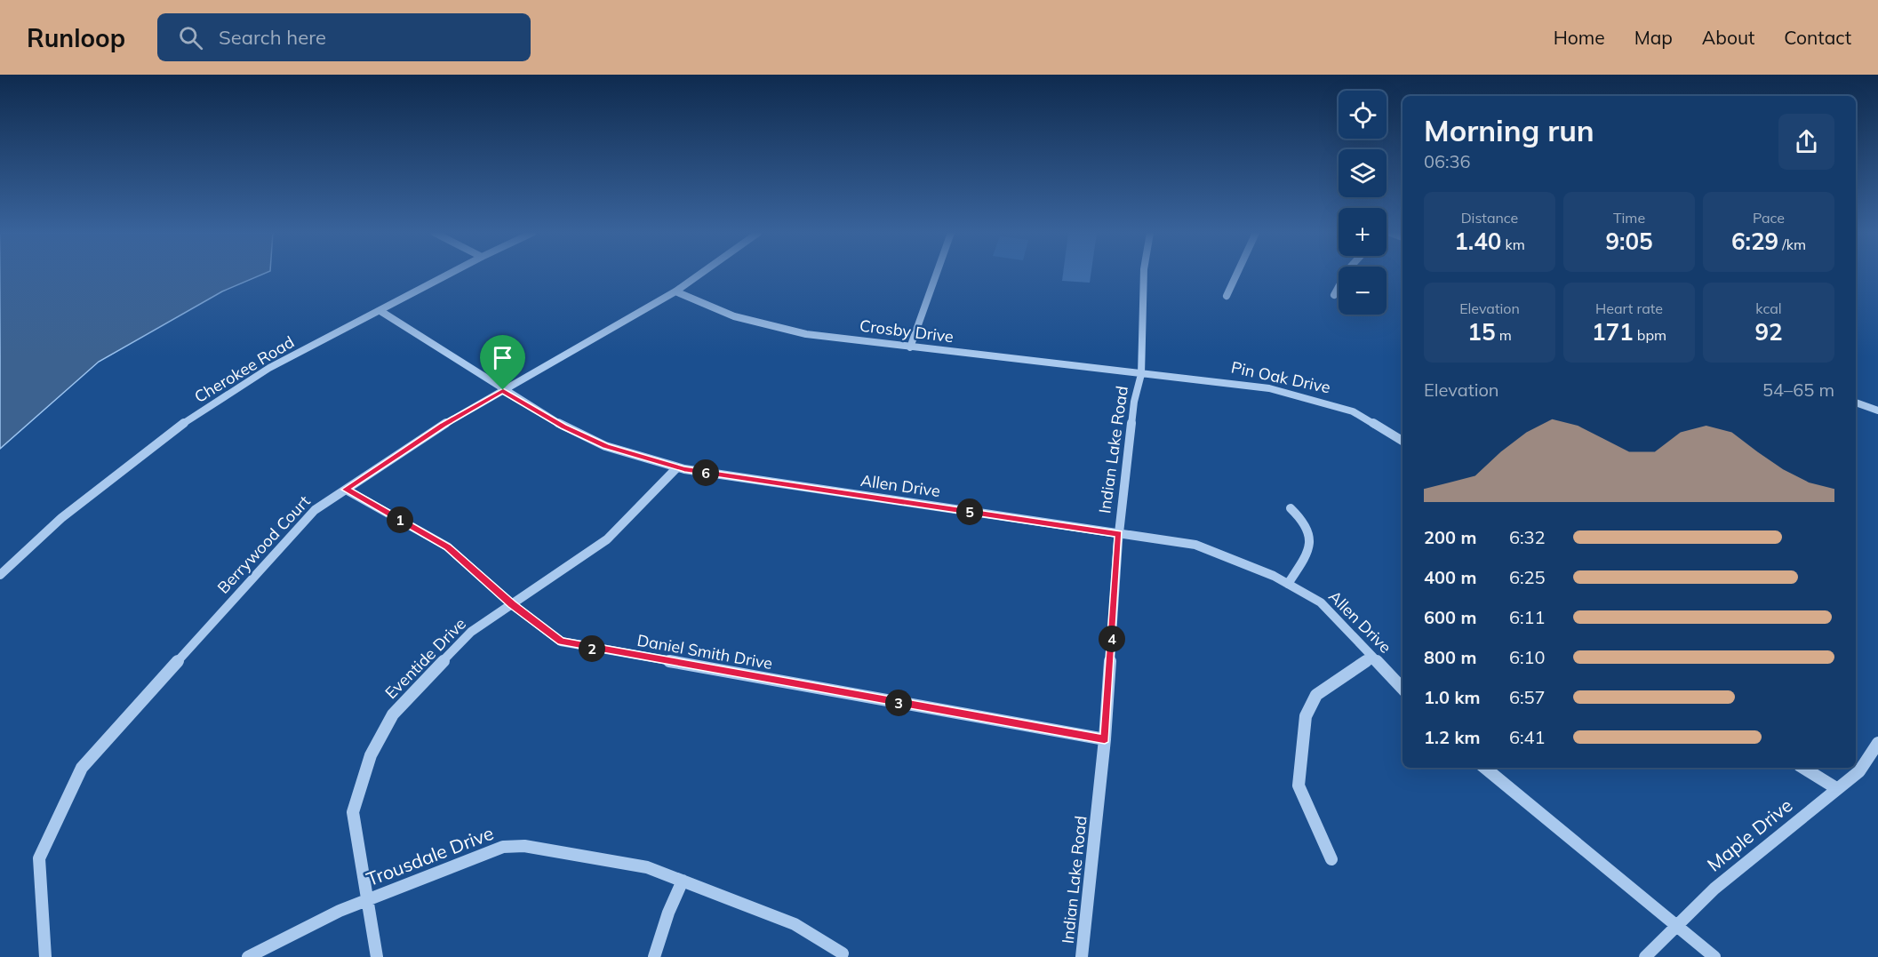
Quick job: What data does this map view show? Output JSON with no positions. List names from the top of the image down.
{
  "streets": {
    "street": [
      "Crosby Drive",
      "Cherokee Road",
      "Pin Oak Drive",
      "Indian Lake Road",
      "Allen Drive",
      "Berrywood Court",
      "Daniel Smith Drive",
      "Eventide Drive",
      "Maple Drive",
      "Trousdale Drive"
    ]
  },
  "crossings": [
    ["Crosby Drive", "Pin Oak Drive"],
    ["Crosby Drive", "Indian Lake Road"],
    ["Crosby Drive", "Berrywood Court"],
    ["Cherokee Road", "Allen Drive"],
    ["Pin Oak Drive", "Indian Lake Road"],
    ["Indian Lake Road", "Allen Drive"],
    ["Indian Lake Road", "Daniel Smith Drive"],
    ["Allen Drive", "Berrywood Court"],
    ["Allen Drive", "Eventide Drive"],
    ["Berrywood Court", "Daniel Smith Drive"],
    ["Daniel Smith Drive", "Eventide Drive"],
    ["Eventide Drive", "Trousdale Drive"]
  ],
  "page": {
    "header": "Runloop",
    "search": "Search here",
    "nav": [
      "Home",
      "Map",
      "About",
      "Contact"
    ],
    "map_buttons": ["+", "−"],
    "heading": ["Morning run", "06:36"],
    "stats": [
      ["Distance", "1.40 km"],
      ["Time", "9:05"],
      ["Pace", "6:29 /km"],
      ["Elevation", "15 m"],
      ["Heart rate", "171 bpm"],
      ["kcal", "92"]
    ],
    "chart": ["Elevation", "54–65 m"],
    "pins": [
      "6",
      "5",
      "1",
      "4",
      "2",
      "3"
    ],
    "list": [
      {
        "name": "200 m",
        "note": "6:32"
      },
      {
        "name": "400 m",
        "note": "6:25"
      },
      {
        "name": "600 m",
        "note": "6:11"
      },
      {
        "name": "800 m",
        "note": "6:10"
      },
      {
        "name": "1.0 km",
        "note": "6:57"
      },
      {
        "name": "1.2 km",
        "note": "6:41"
      }
    ]
  }
}
